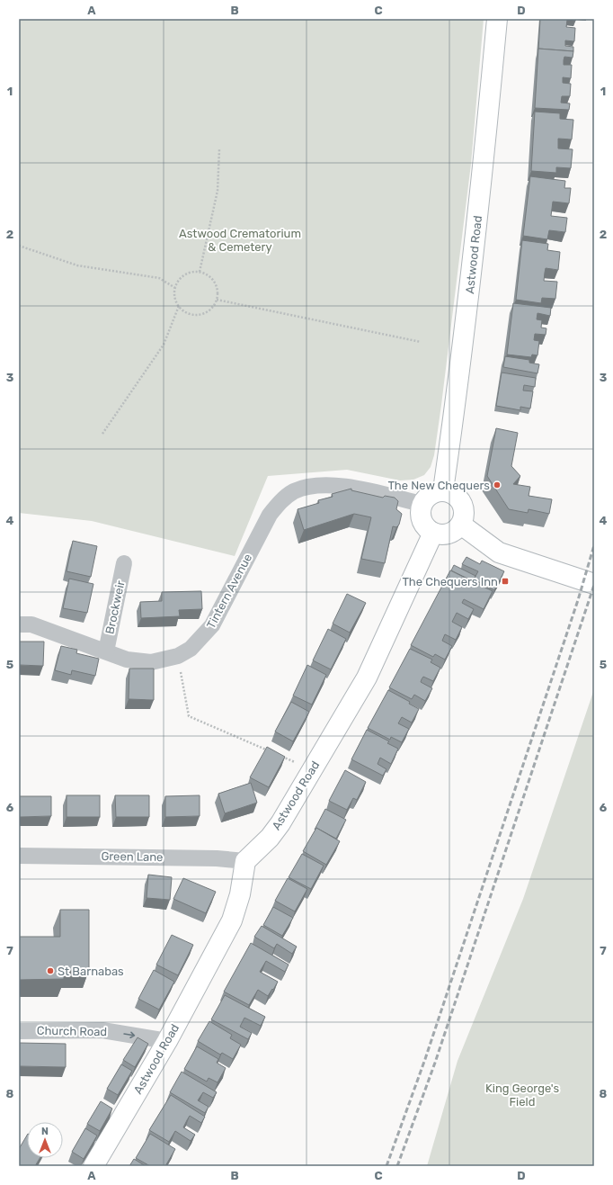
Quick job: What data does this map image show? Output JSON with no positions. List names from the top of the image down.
{
  "streets": {
    "main road": ["Astwood Road"],
    "street": [
      "Tintern Avenue",
      "Brockweir",
      "Green Lane",
      "Church Road"
    ]
  },
  "crossings": [
    ["Astwood Road", "Tintern Avenue"],
    ["Astwood Road", "Green Lane"],
    ["Astwood Road", "Church Road"],
    ["Tintern Avenue", "Brockweir"]
  ],
  "one_way": ["Church Road"],
  "parks": ["Astwood Crematorium & Cemetery", "King George's Field"],
  "places": {
    "other": ["The New Chequers", "St Barnabas"],
    "transit": ["The Chequers Inn"]
  },
  "north": "top",
  "grid": {
    "columns": [
      "A",
      "B",
      "C",
      "D"
    ],
    "rows": [
      "1",
      "2",
      "3",
      "4",
      "5",
      "6",
      "7",
      "8"
    ]
  }
}
